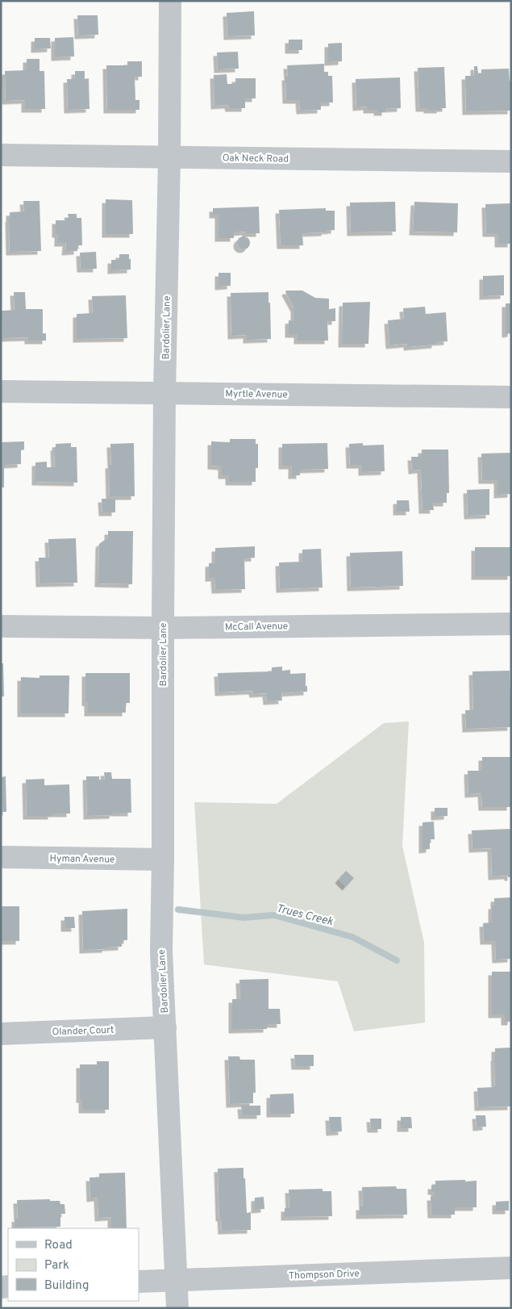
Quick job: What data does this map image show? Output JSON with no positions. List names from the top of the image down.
{
  "streets": {
    "street": [
      "Oak Neck Road",
      "Bardolier Lane",
      "Myrtle Avenue",
      "McCall Avenue",
      "Hyman Avenue",
      "Olander Court",
      "Thompson Drive"
    ]
  },
  "crossings": [
    ["Oak Neck Road", "Bardolier Lane"],
    ["Bardolier Lane", "Myrtle Avenue"],
    ["Bardolier Lane", "McCall Avenue"],
    ["Bardolier Lane", "Hyman Avenue"],
    ["Bardolier Lane", "Olander Court"],
    ["Bardolier Lane", "Thompson Drive"]
  ],
  "water": ["Trues Creek"],
  "legend": ["Road", "Park", "Building"]
}
